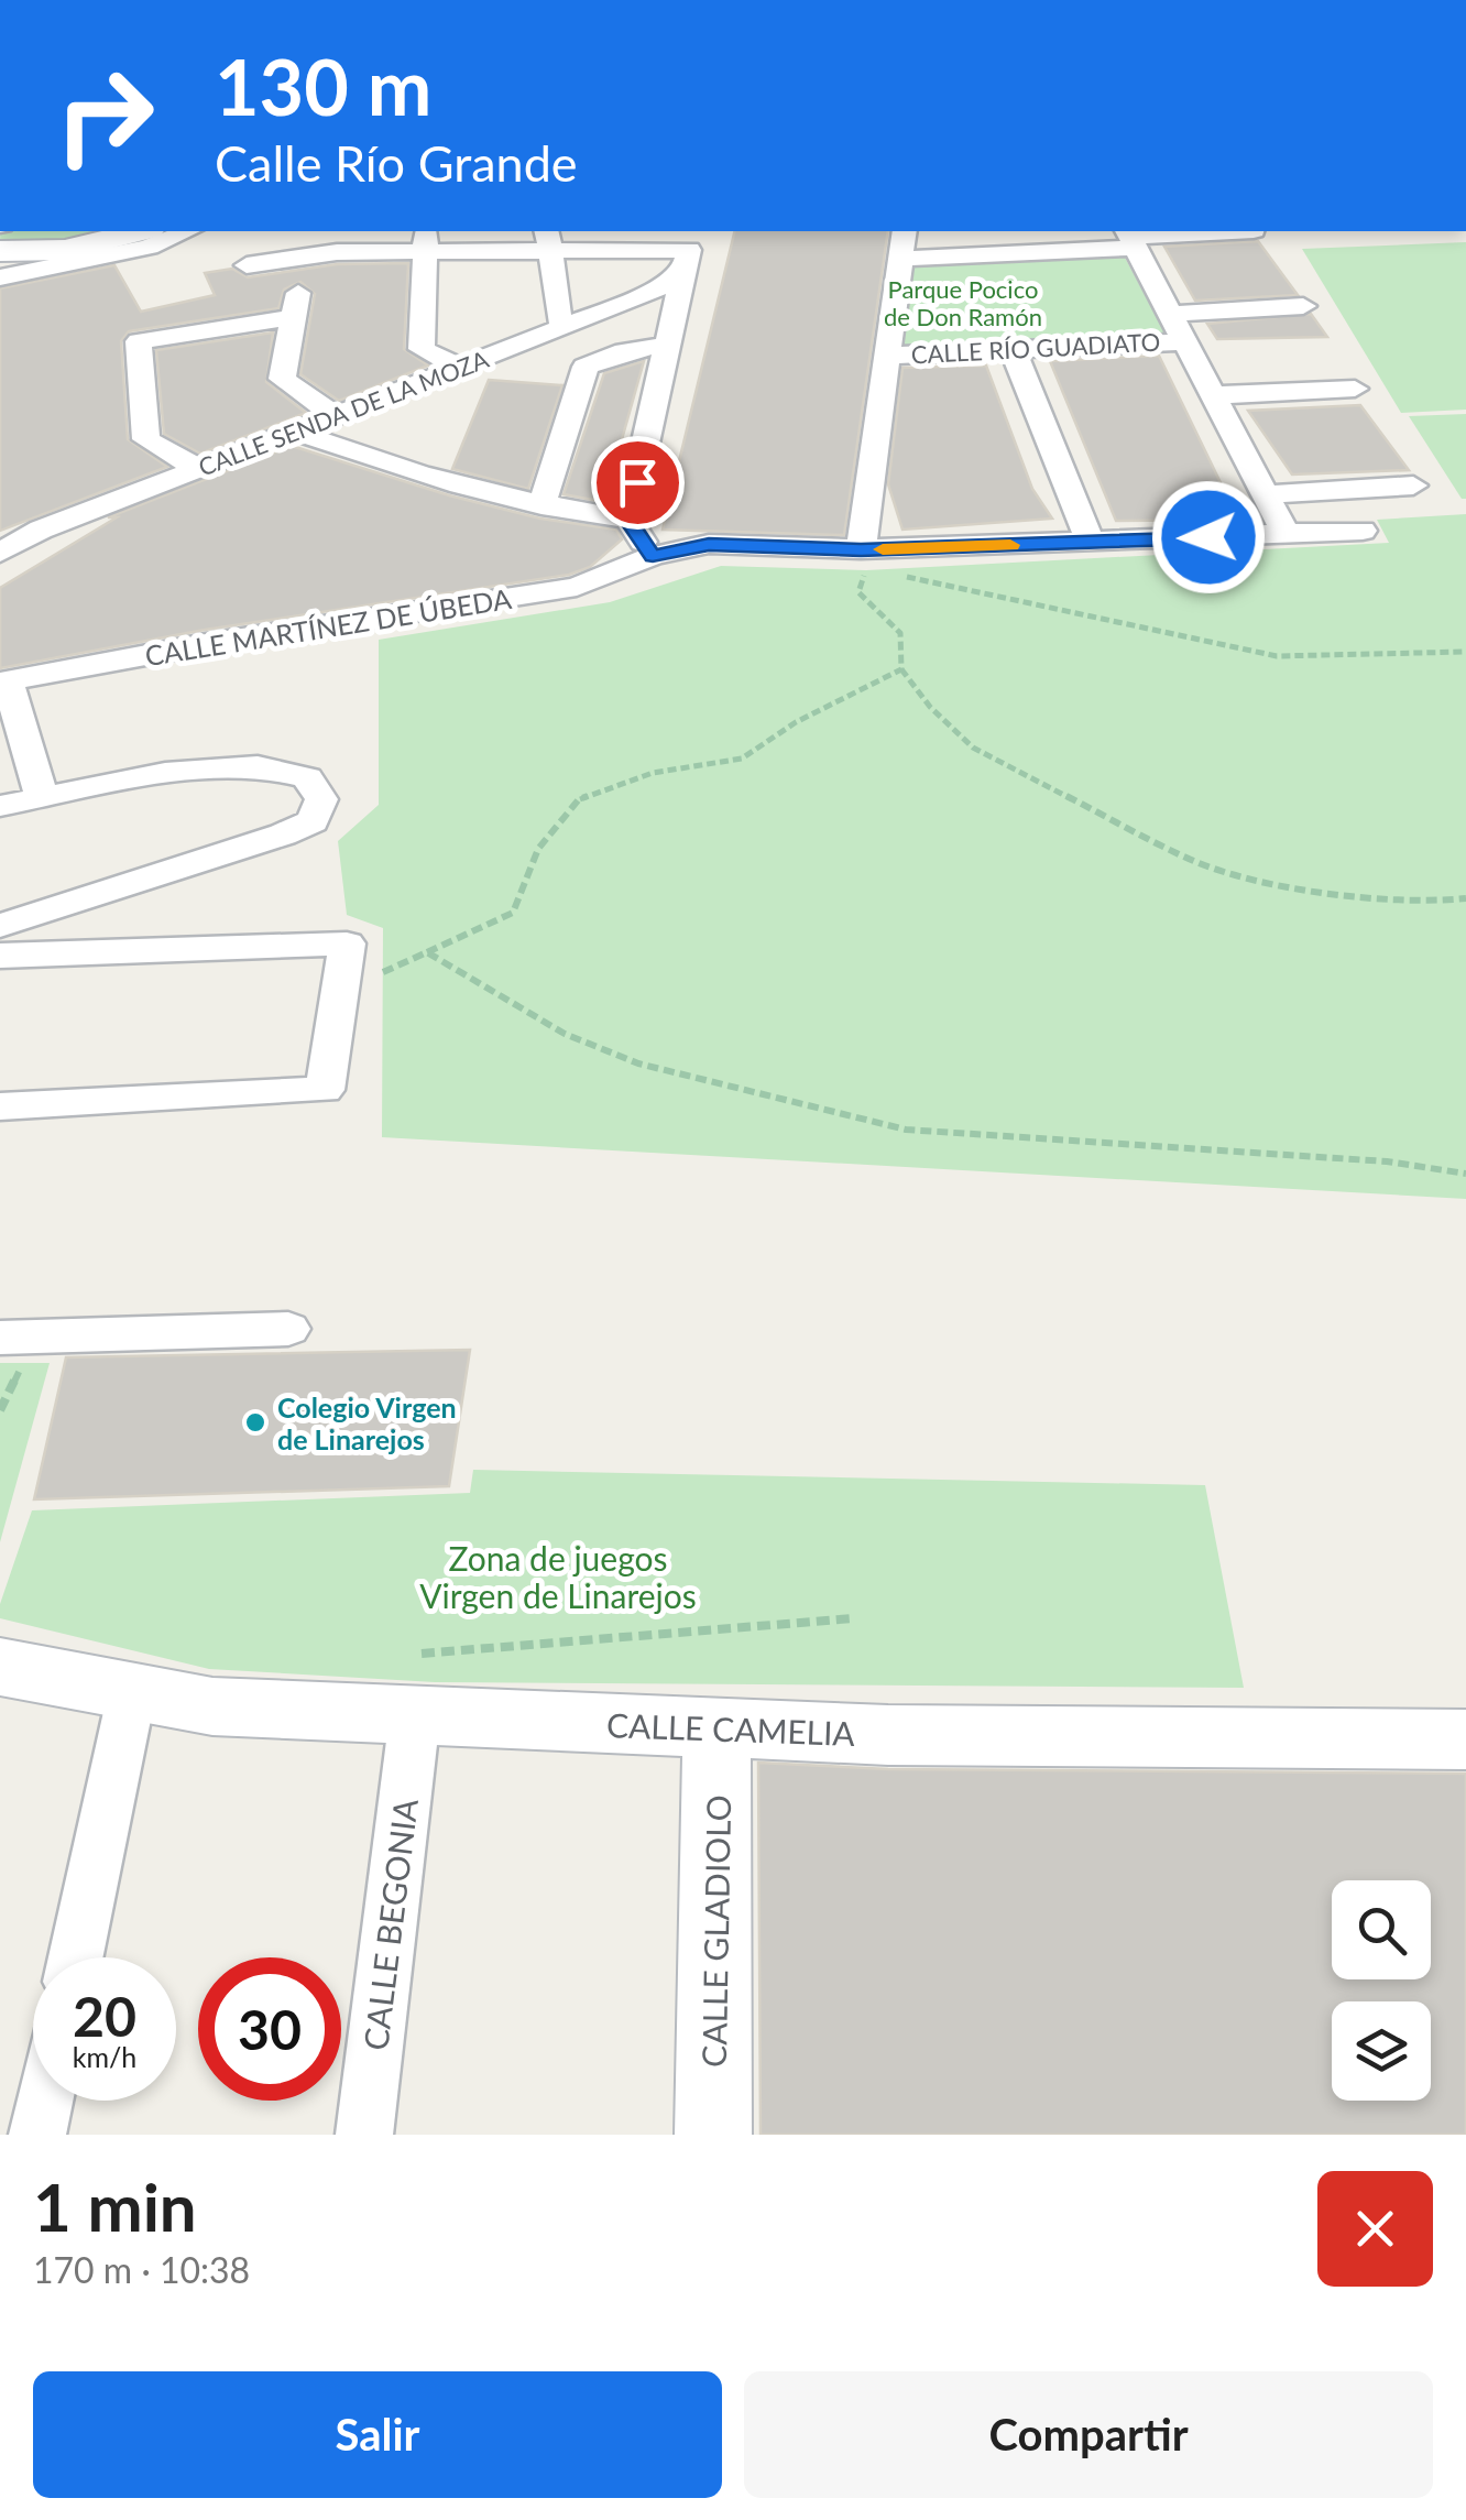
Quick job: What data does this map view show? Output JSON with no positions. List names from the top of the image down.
{
  "streets": {
    "street": [
      "CALLE RÍO GUADIATO",
      "CALLE SENDA DE LA MOZA",
      "CALLE MARTÍNEZ DE ÚBEDA",
      "CALLE CAMELIA",
      "CALLE BEGONIA",
      "CALLE GLADIOLO"
    ]
  },
  "crossings": [
    ["CALLE CAMELIA", "CALLE BEGONIA"],
    ["CALLE CAMELIA", "CALLE GLADIOLO"]
  ],
  "parks": ["Parque Pocico de Don Ramón", "Zona de juegos Virgen de Linarejos"],
  "places": ["Colegio Virgen de Linarejos"],
  "page": {
    "turn": ["130 m", "Calle Río Grande"],
    "speed": "20 km/h",
    "limit": "30",
    "heading": ["1 min", "170 m · 10:38"],
    "buttons": ["Salir", "Compartir"]
  }
}
